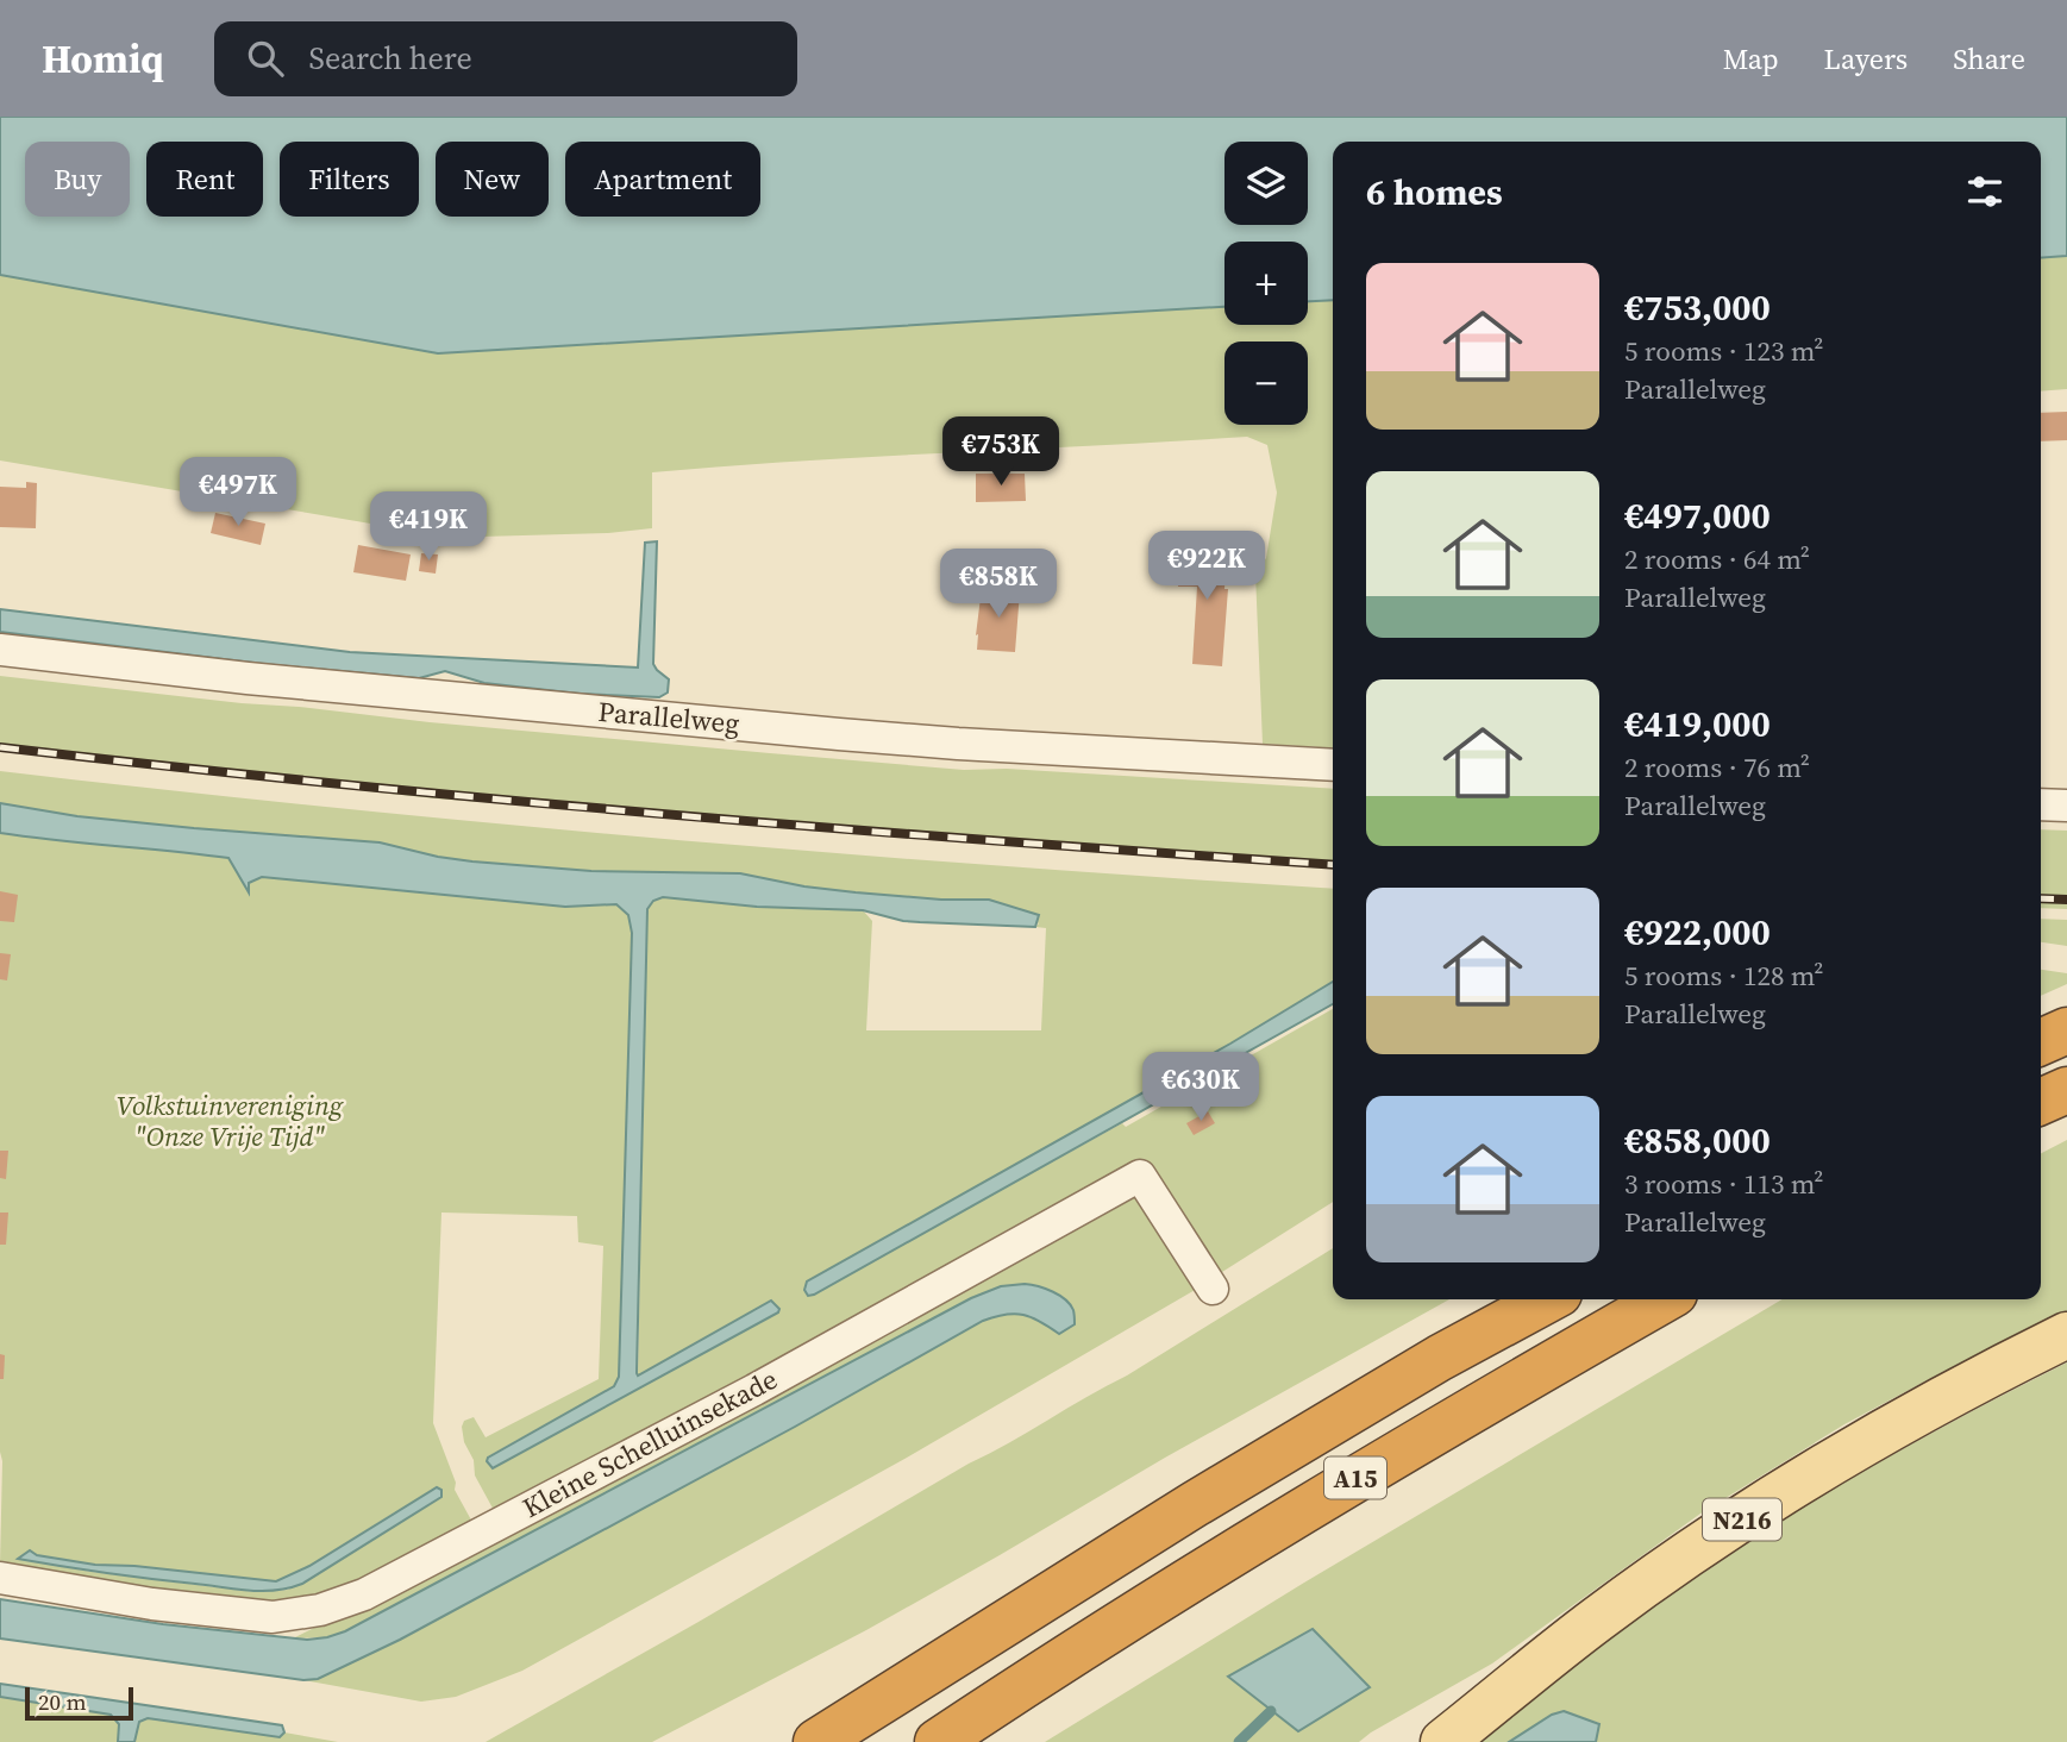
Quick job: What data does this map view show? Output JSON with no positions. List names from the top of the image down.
{
  "streets": {
    "highway": ["A15"],
    "main road": ["N216"],
    "street": ["Parallelweg", "Kleine Schelluinsekade"]
  },
  "parks": ["Volkstuinvereniging \"Onze Vrije Tijd\""],
  "scale_bar": "20 m",
  "page": {
    "header": "Homiq",
    "search": "Search here",
    "nav": ["Map", "Layers", "Share"],
    "map_buttons": ["+", "−"],
    "chip": [
      "Buy",
      "Rent",
      "Filters",
      "New",
      "Apartment"
    ],
    "heading": "6 homes",
    "list": [
      {
        "name": "€753,000",
        "note": "5 rooms · 123 m² · Parallelweg"
      },
      {
        "name": "€497,000",
        "note": "2 rooms · 64 m² · Parallelweg"
      },
      {
        "name": "€419,000",
        "note": "2 rooms · 76 m² · Parallelweg"
      },
      {
        "name": "€922,000",
        "note": "5 rooms · 128 m² · Parallelweg"
      },
      {
        "name": "€858,000",
        "note": "3 rooms · 113 m² · Parallelweg"
      }
    ],
    "price": [
      "€753K",
      "€497K",
      "€419K",
      "€922K",
      "€858K",
      "€630K"
    ],
    "scale": "20 m"
  }
}
